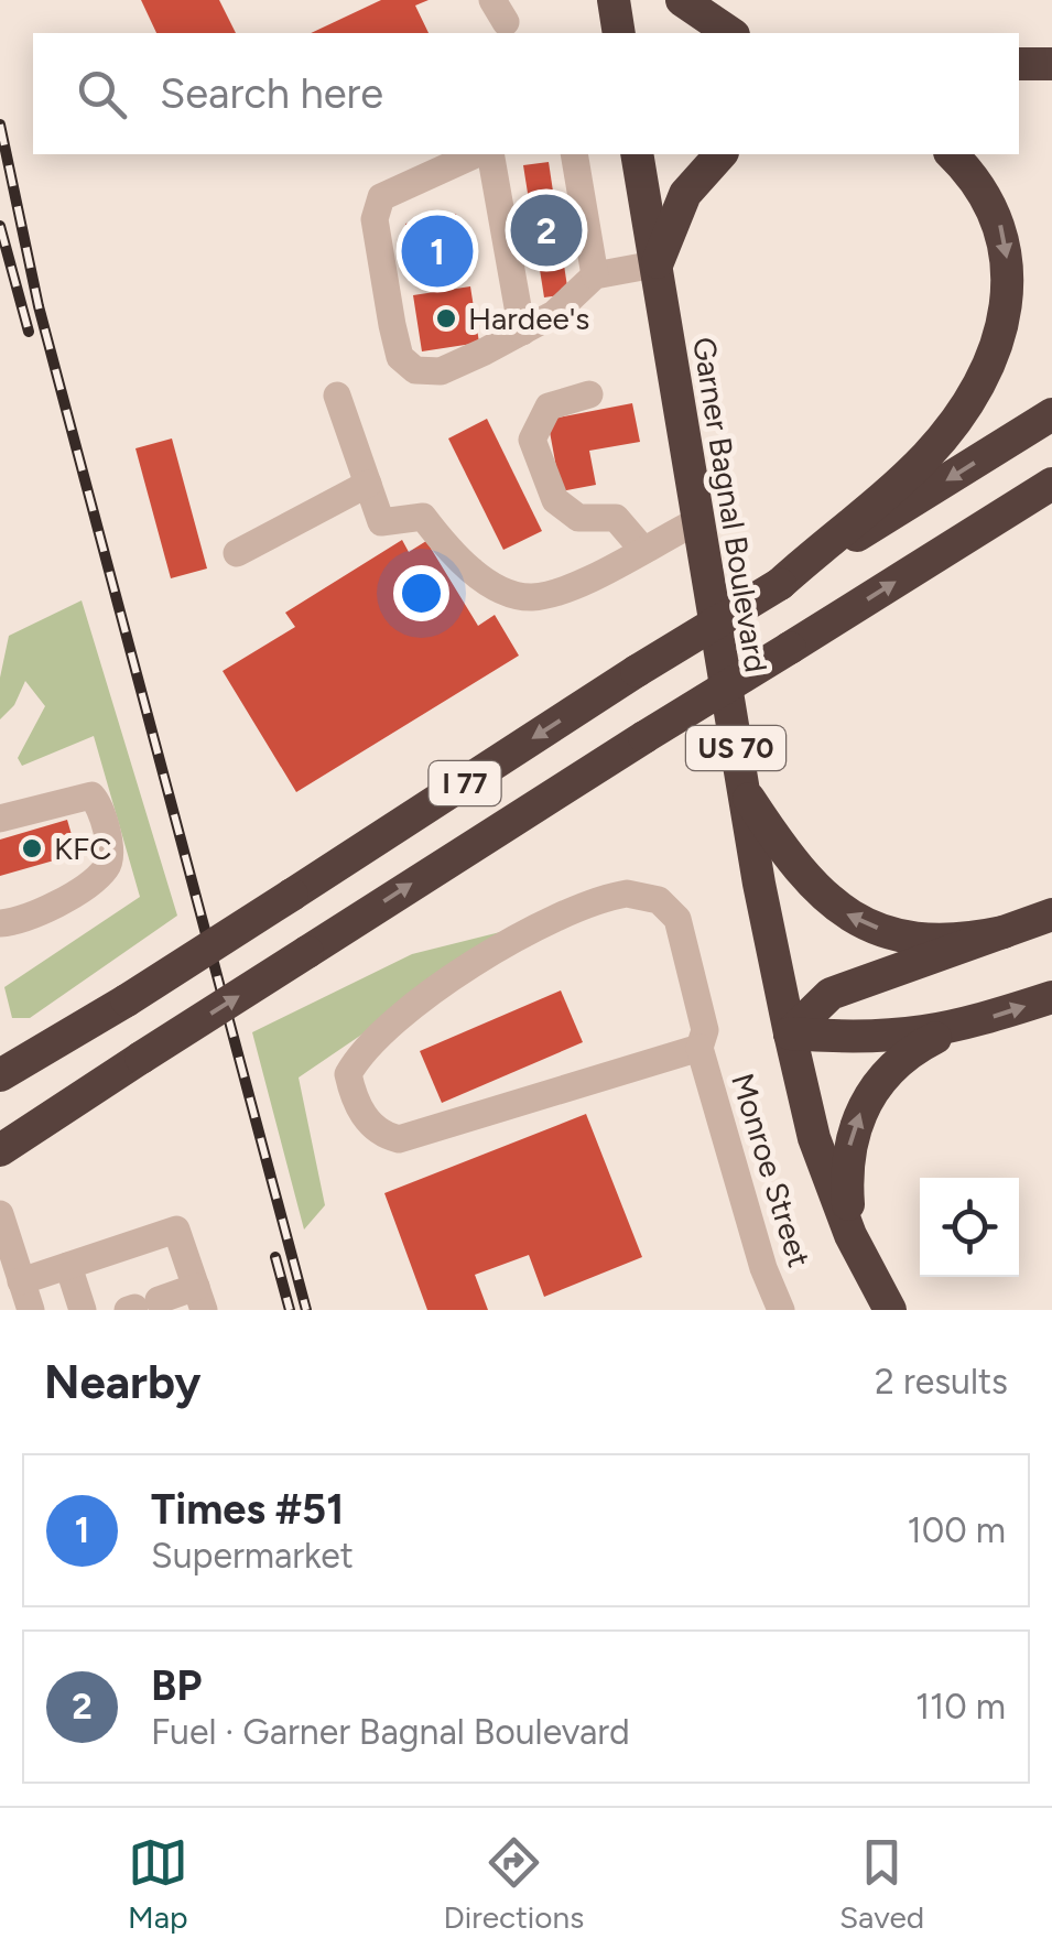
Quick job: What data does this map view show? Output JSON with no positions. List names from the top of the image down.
{
  "streets": {
    "highway": ["Garner Bagnal Boulevard", "US 70", "I 77"],
    "street": ["Monroe Street"]
  },
  "places": ["Hardee's", "KFC"],
  "page": {
    "search": "Search here",
    "pins": ["2", "1"],
    "heading": ["Nearby", "2 results"],
    "list": [
      {
        "mark": "1",
        "name": "Times #51",
        "note": "Supermarket",
        "value": "100 m"
      },
      {
        "mark": "2",
        "name": "BP",
        "note": "Fuel · Garner Bagnal Boulevard",
        "value": "110 m"
      }
    ],
    "nav": ["Map", "Directions", "Saved"]
  }
}
